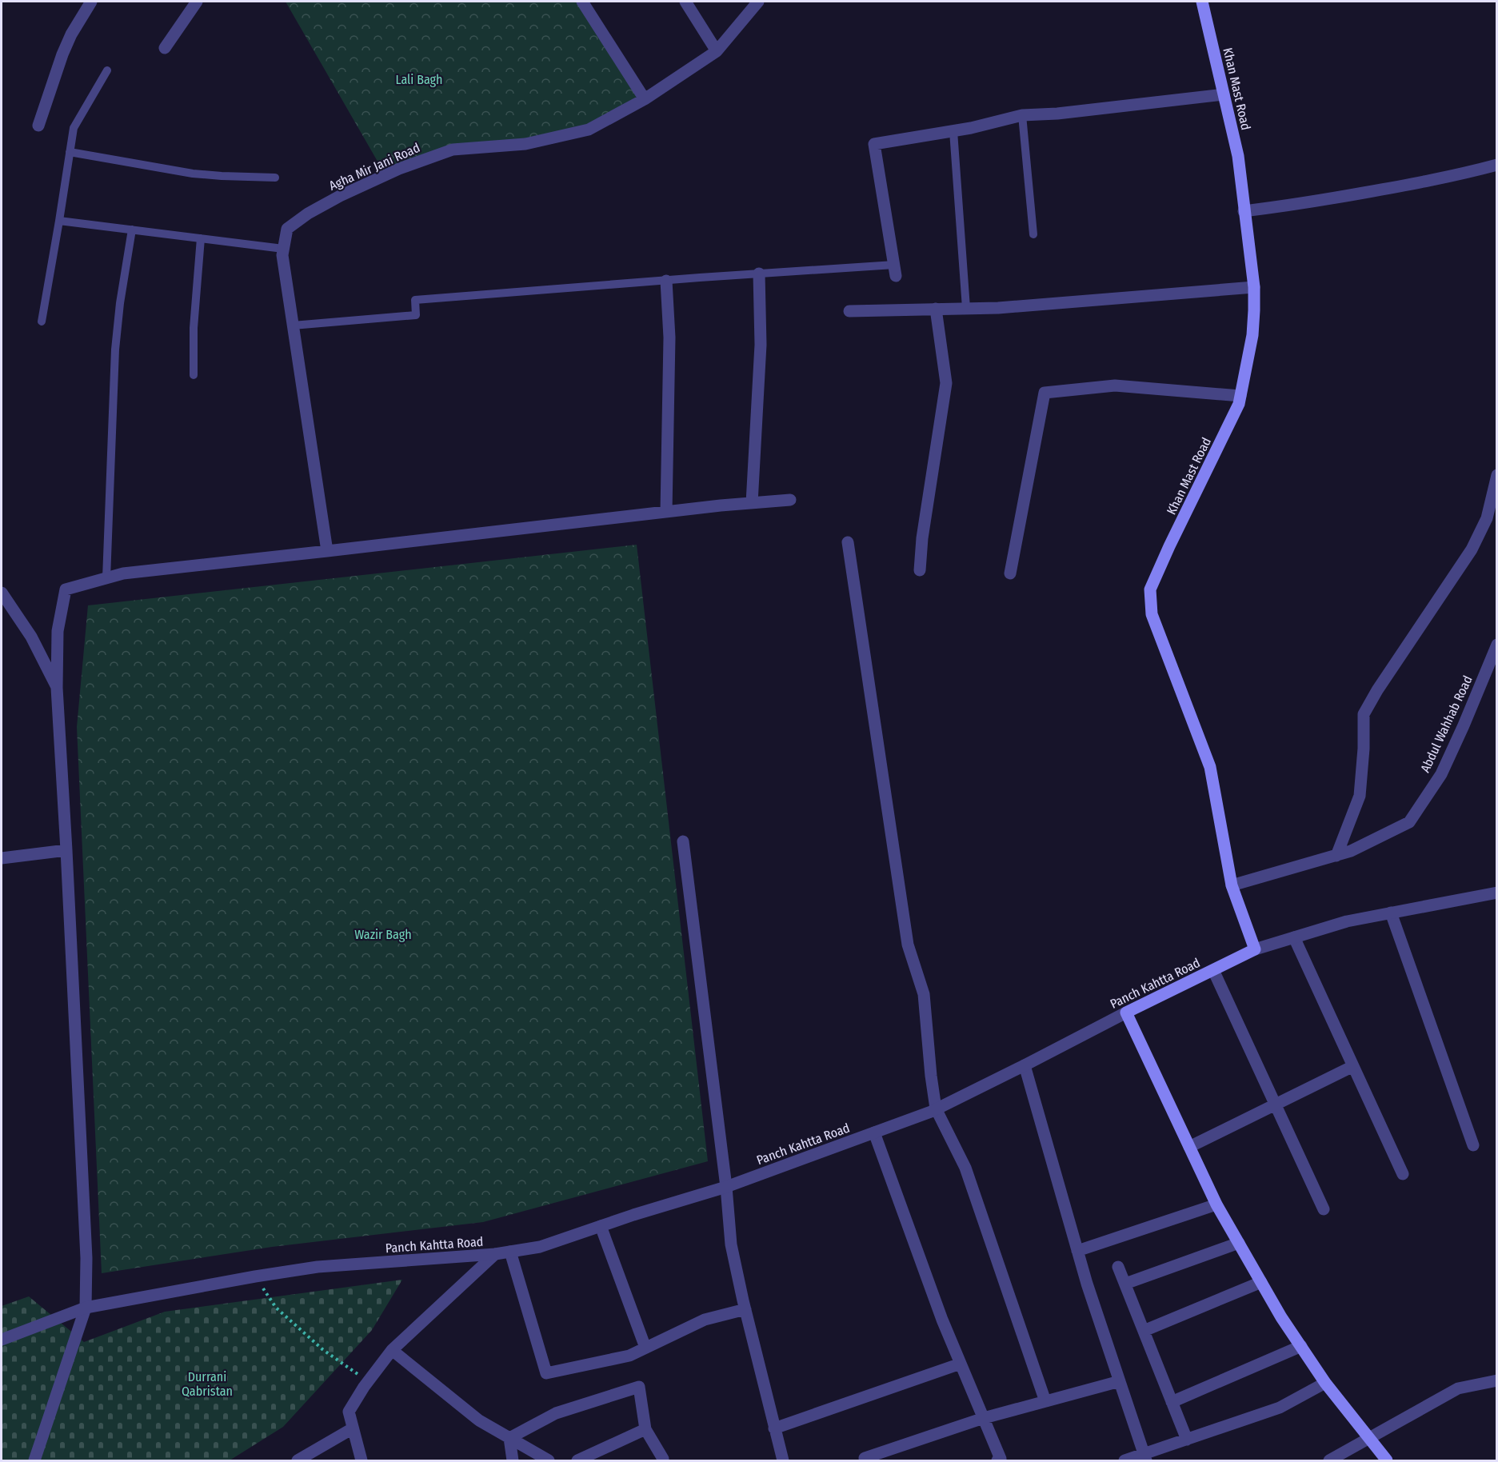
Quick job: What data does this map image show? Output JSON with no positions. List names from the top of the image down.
{
  "streets": {
    "main road": ["Khan Mast Road", "Panch Kahtta Road"],
    "street": ["Agha Mir Jani Road", "Abdul Wahhab Road"]
  },
  "crossings": [
    ["Khan Mast Road", "Abdul Wahhab Road"],
    ["Khan Mast Road", "Panch Kahtta Road"]
  ],
  "parks": ["Lali Bagh", "Wazir Bagh", "Durrani Qabristan"]
}
